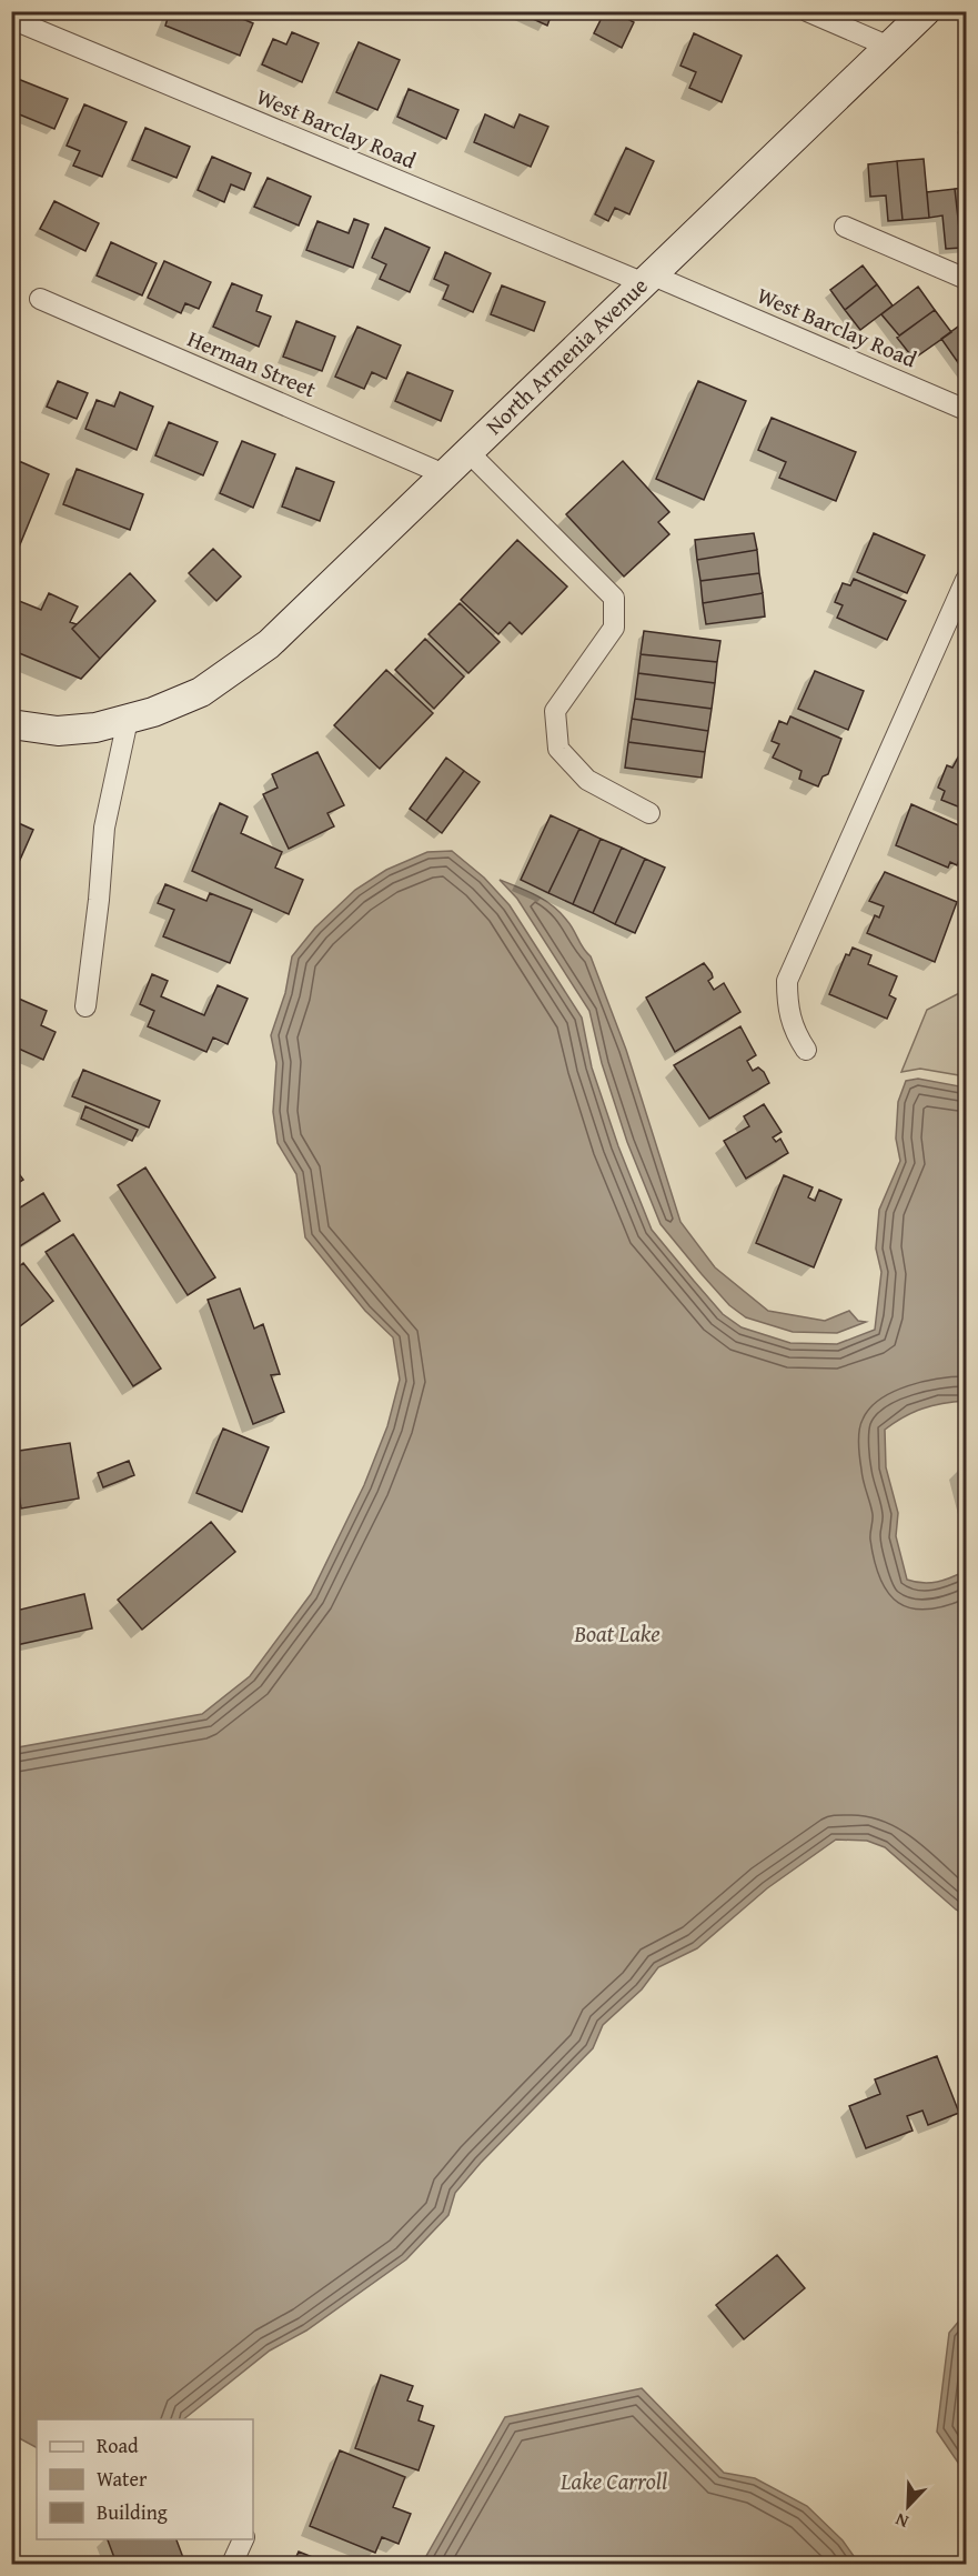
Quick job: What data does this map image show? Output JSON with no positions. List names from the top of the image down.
{
  "streets": {
    "main road": ["North Armenia Avenue"],
    "street": ["West Barclay Road", "Herman Street"]
  },
  "crossings": [
    ["West Barclay Road", "North Armenia Avenue"],
    ["North Armenia Avenue", "Herman Street"]
  ],
  "water": ["Boat Lake", "Lake Carroll"],
  "legend": ["Road", "Water", "Building"],
  "north": "bottom left"
}
